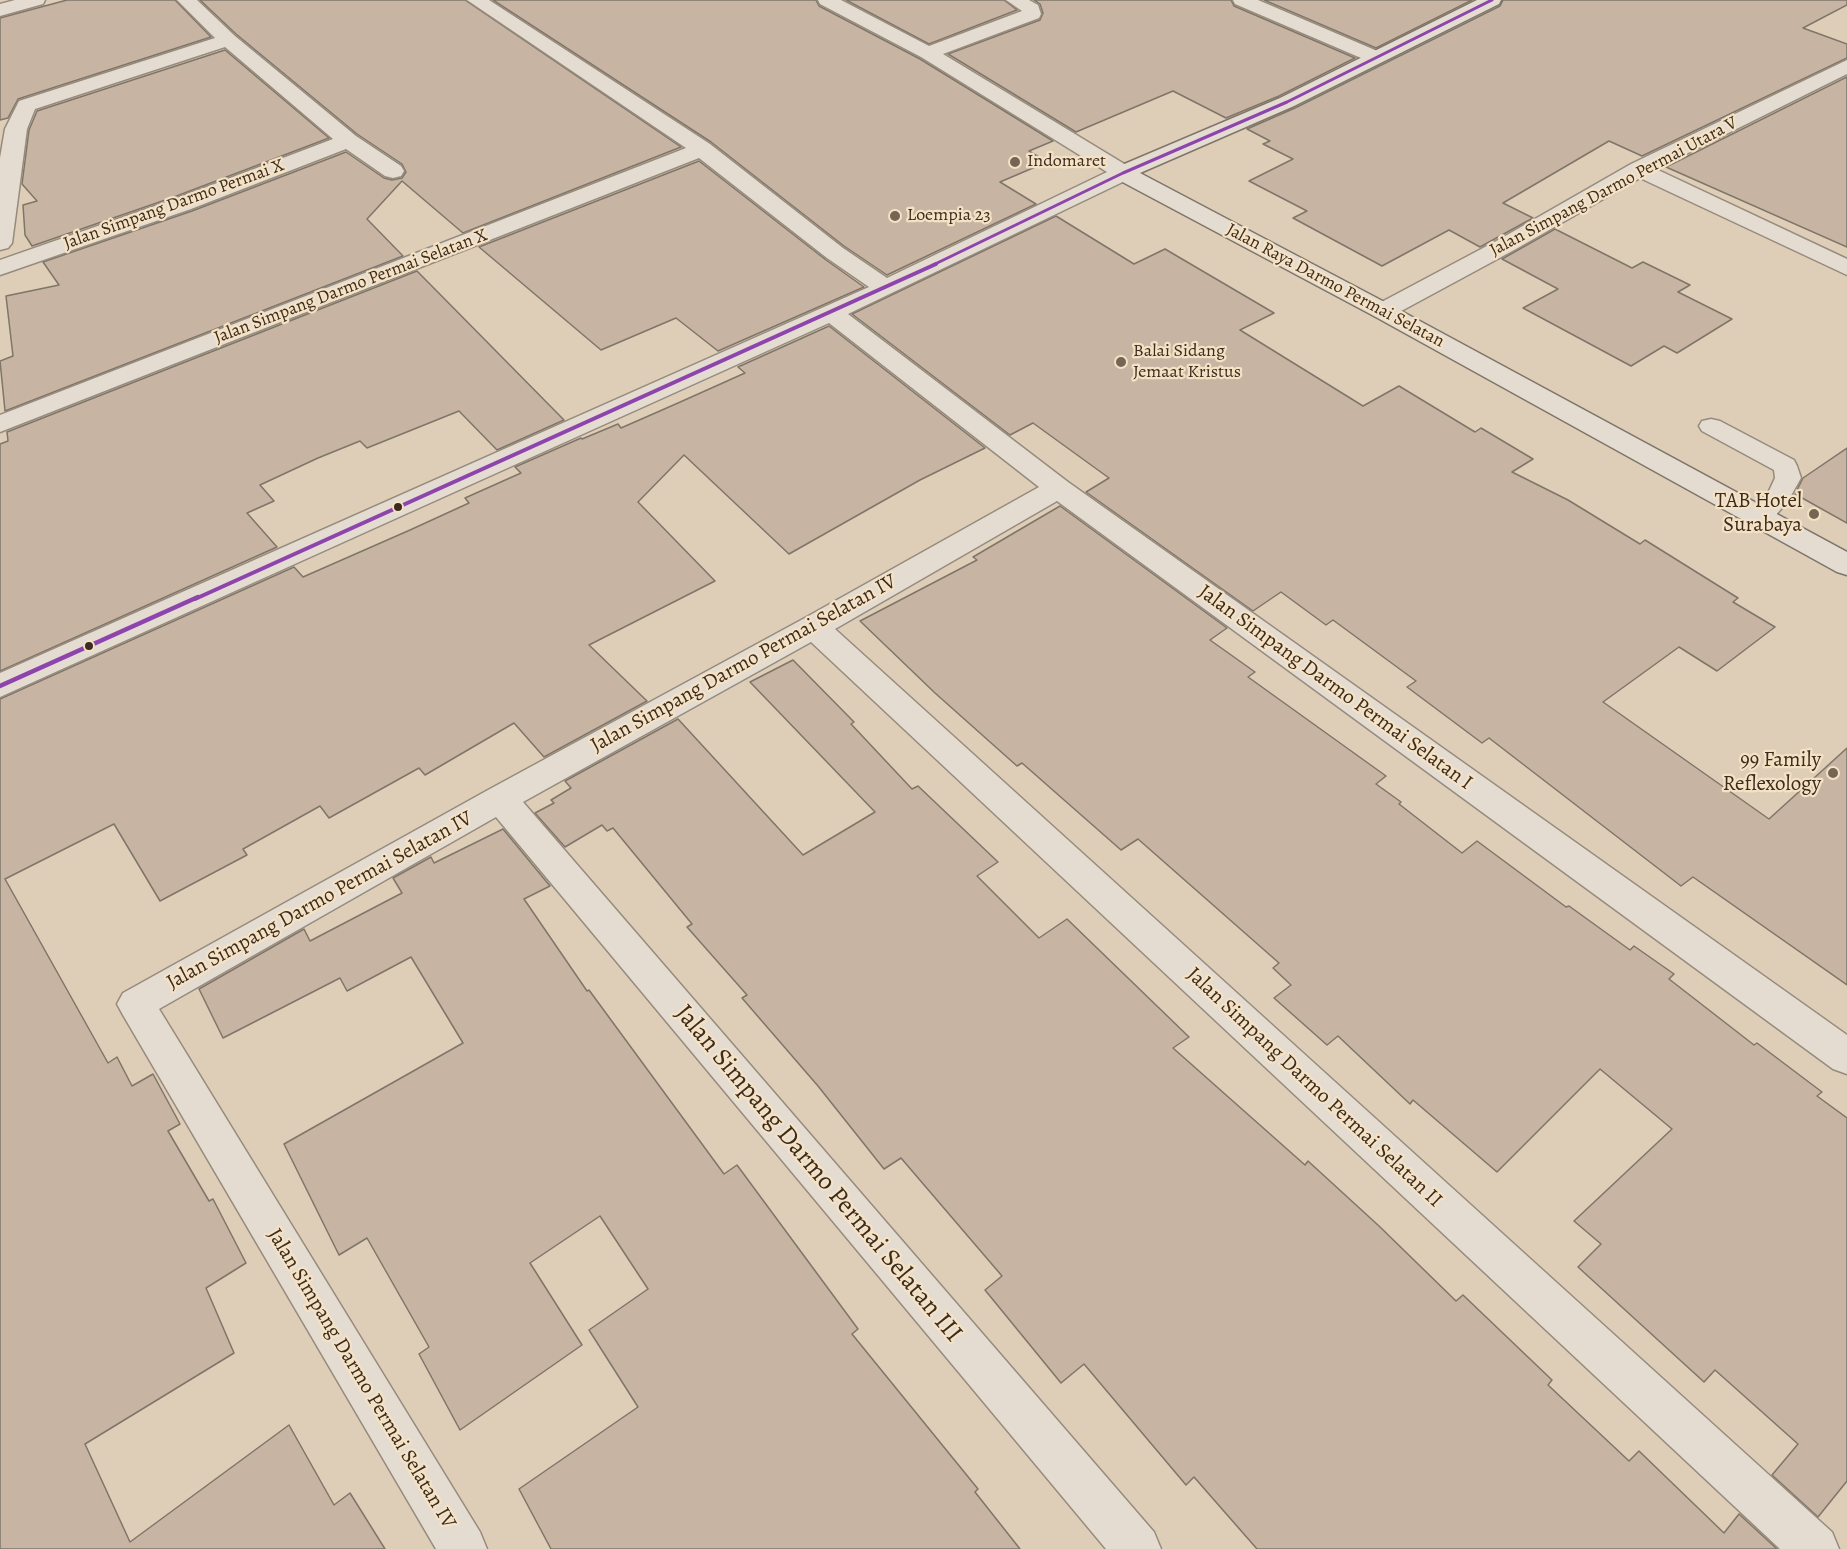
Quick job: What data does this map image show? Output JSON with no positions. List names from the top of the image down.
{
  "streets": {
    "street": [
      "Jalan Simpang Darmo Permai Utara V",
      "Jalan Simpang Darmo Permai X",
      "Jalan Raya Darmo Permai Selatan",
      "Jalan Simpang Darmo Permai Selatan X",
      "Jalan Simpang Darmo Permai Selatan IV",
      "Jalan Simpang Darmo Permai Selatan I",
      "Jalan Simpang Darmo Permai Selatan II",
      "Jalan Simpang Darmo Permai Selatan III"
    ]
  },
  "crossings": [
    ["Jalan Simpang Darmo Permai Utara V", "Jalan Raya Darmo Permai Selatan"],
    ["Jalan Simpang Darmo Permai Selatan IV", "Jalan Simpang Darmo Permai Selatan I"],
    ["Jalan Simpang Darmo Permai Selatan IV", "Jalan Simpang Darmo Permai Selatan II"],
    ["Jalan Simpang Darmo Permai Selatan IV", "Jalan Simpang Darmo Permai Selatan III"]
  ],
  "places": [
    "Indomaret",
    "Loempia 23",
    "Balai Sidang Jemaat Kristus",
    "TAB Hotel Surabaya",
    "99 Family Reflexology"
  ]
}
